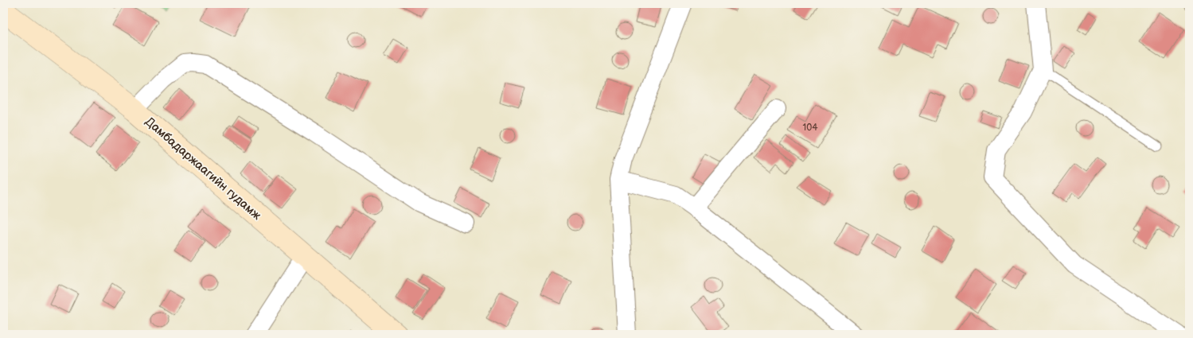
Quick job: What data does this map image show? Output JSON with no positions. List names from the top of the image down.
{
  "streets": {
    "main road": ["Дамбадаржаагийн гудамж"]
  },
  "house_numbers": ["104"]
}
